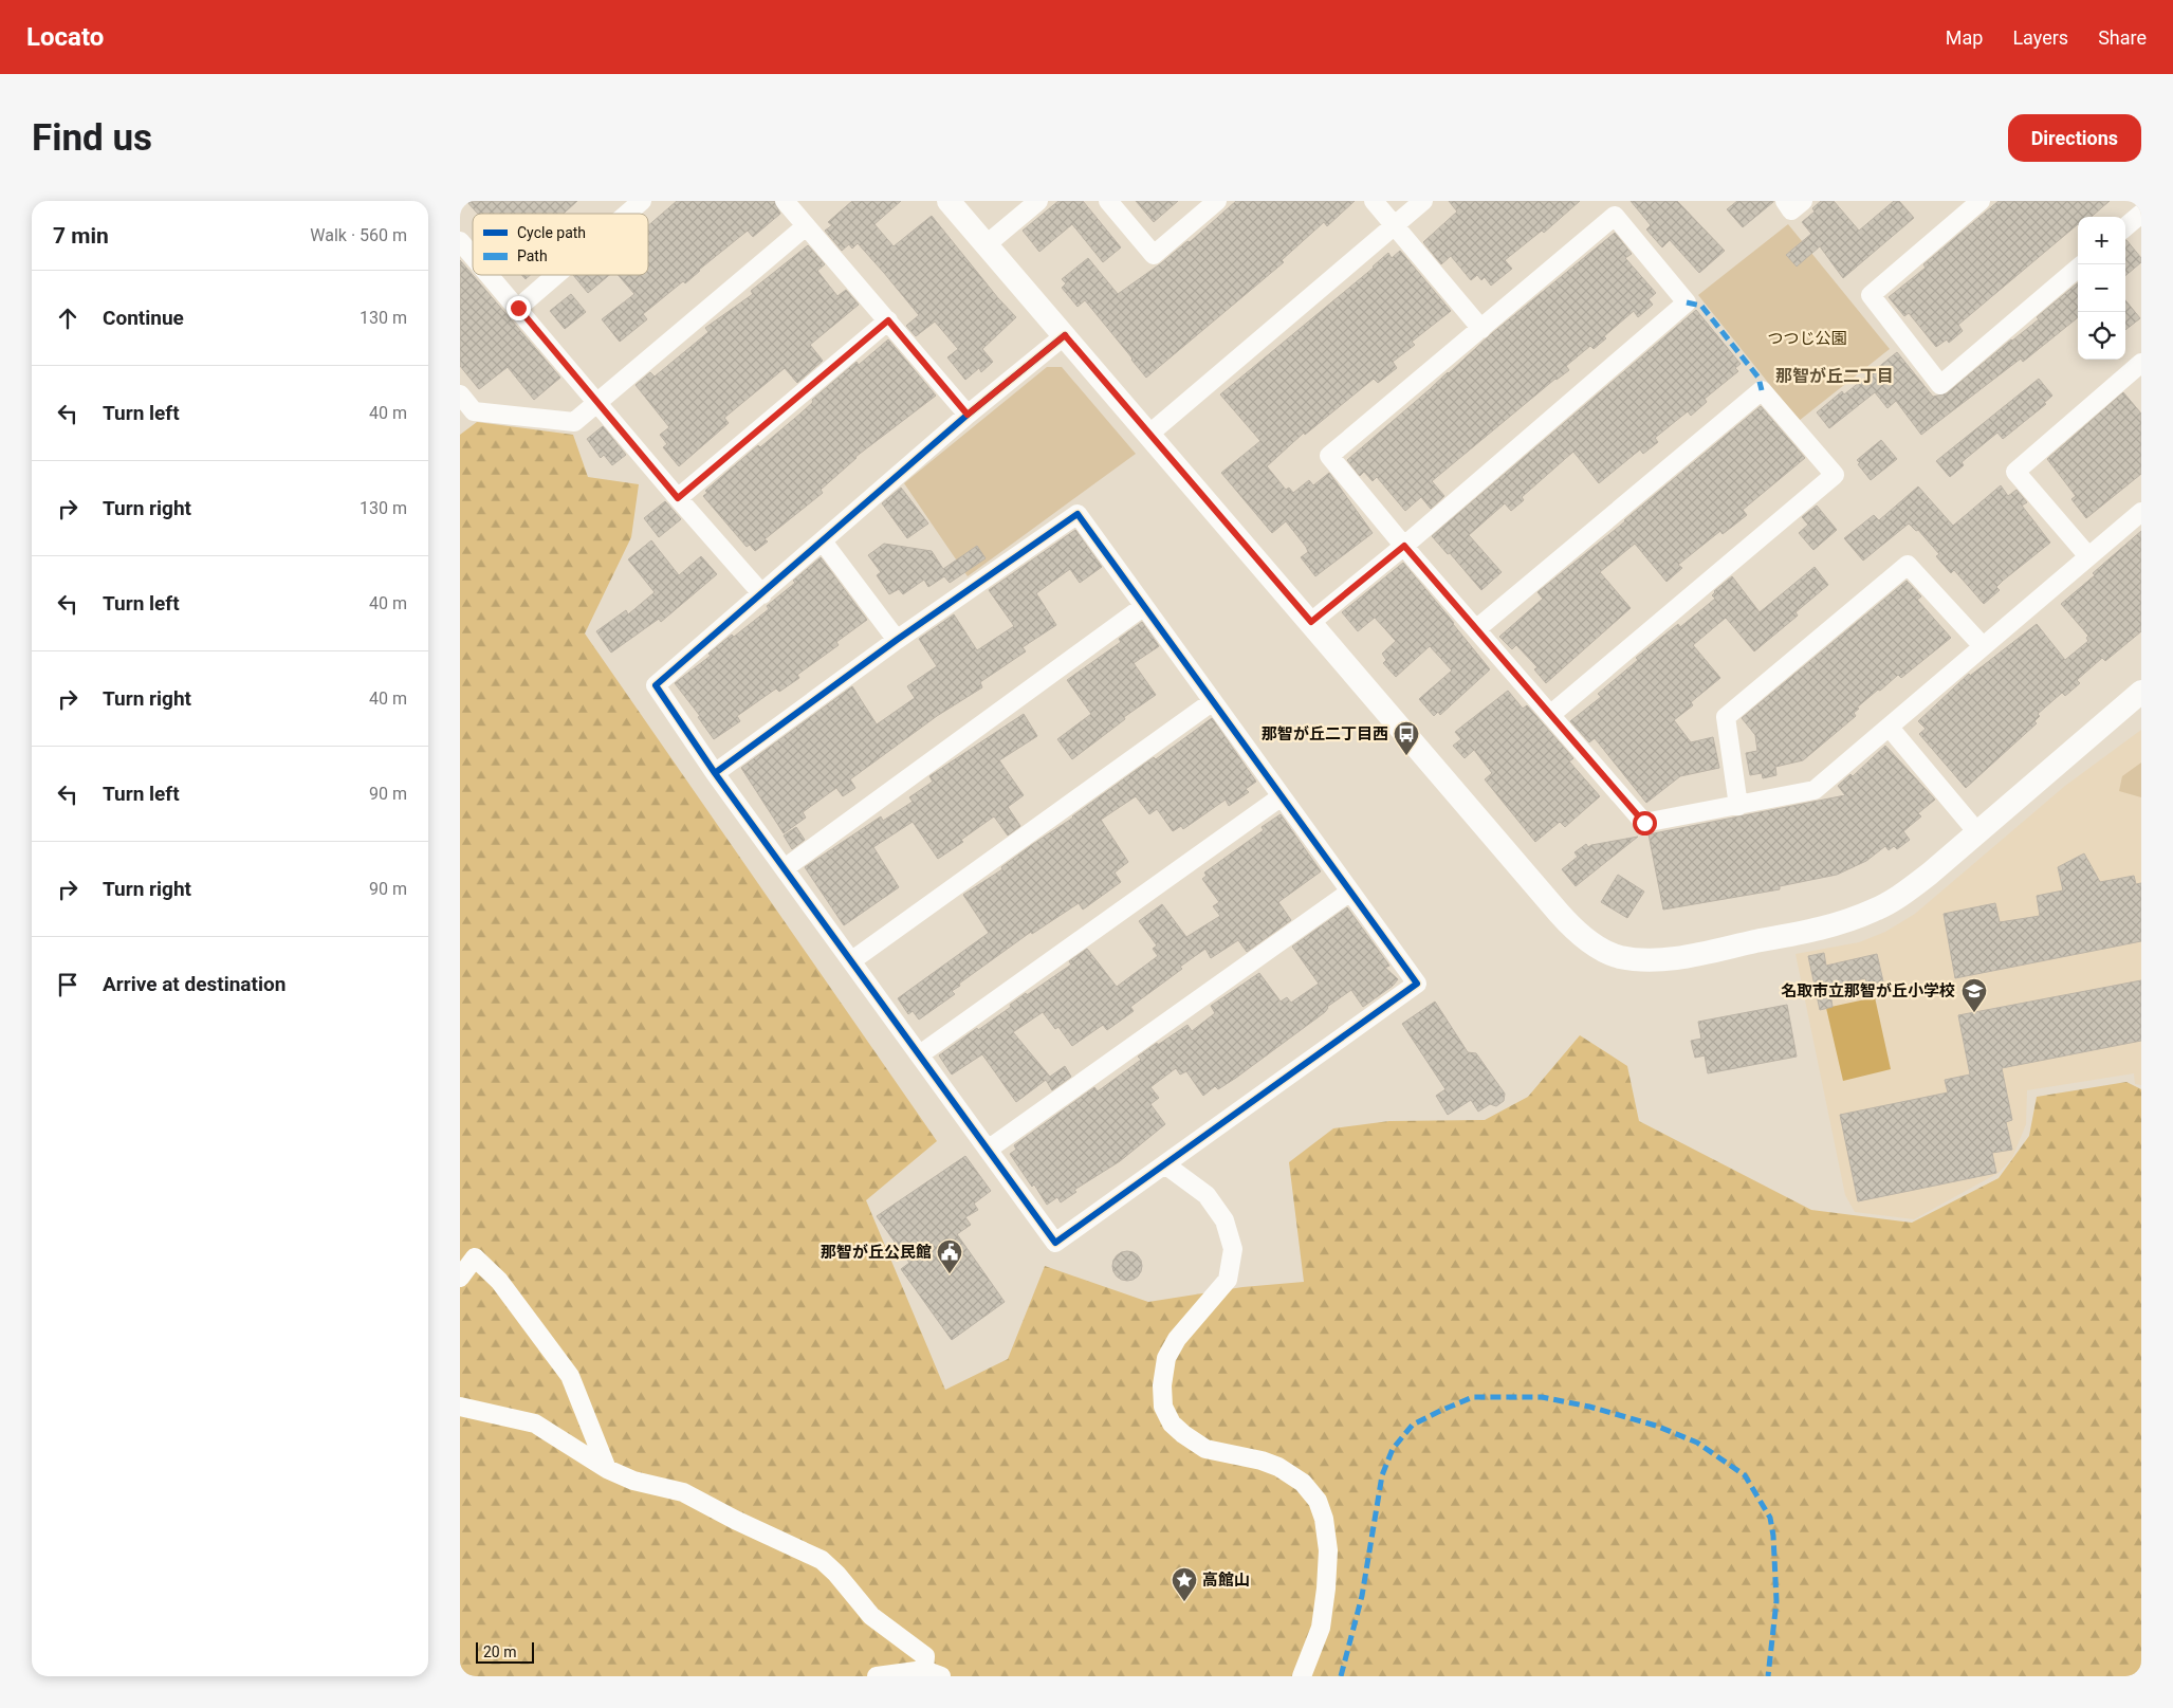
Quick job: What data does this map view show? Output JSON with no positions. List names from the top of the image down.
{
  "districts": ["那智が丘二丁目"],
  "parks": ["つつじ公園"],
  "places": {
    "bus stop": ["那智が丘二丁目西"],
    "school or university": ["名取市立那智が丘小学校"],
    "public building": ["那智が丘公民館"],
    "place": ["高館山"]
  },
  "legend": ["Cycle path", "Path"],
  "scale_bar": "20 m",
  "page": {
    "header": "Locato",
    "nav": ["Map", "Layers", "Share"],
    "buttons": "Directions",
    "title": "Find us",
    "heading": ["7 min", "Walk · 560 m"],
    "map_buttons": ["+", "−"],
    "list": [
      ["Continue", "130 m"],
      ["Turn left", "40 m"],
      ["Turn right", "130 m"],
      ["Turn left", "40 m"],
      ["Turn right", "40 m"],
      ["Turn left", "90 m"],
      ["Turn right", "90 m"],
      "Arrive at destination"
    ],
    "scale": "20 m"
  }
}
